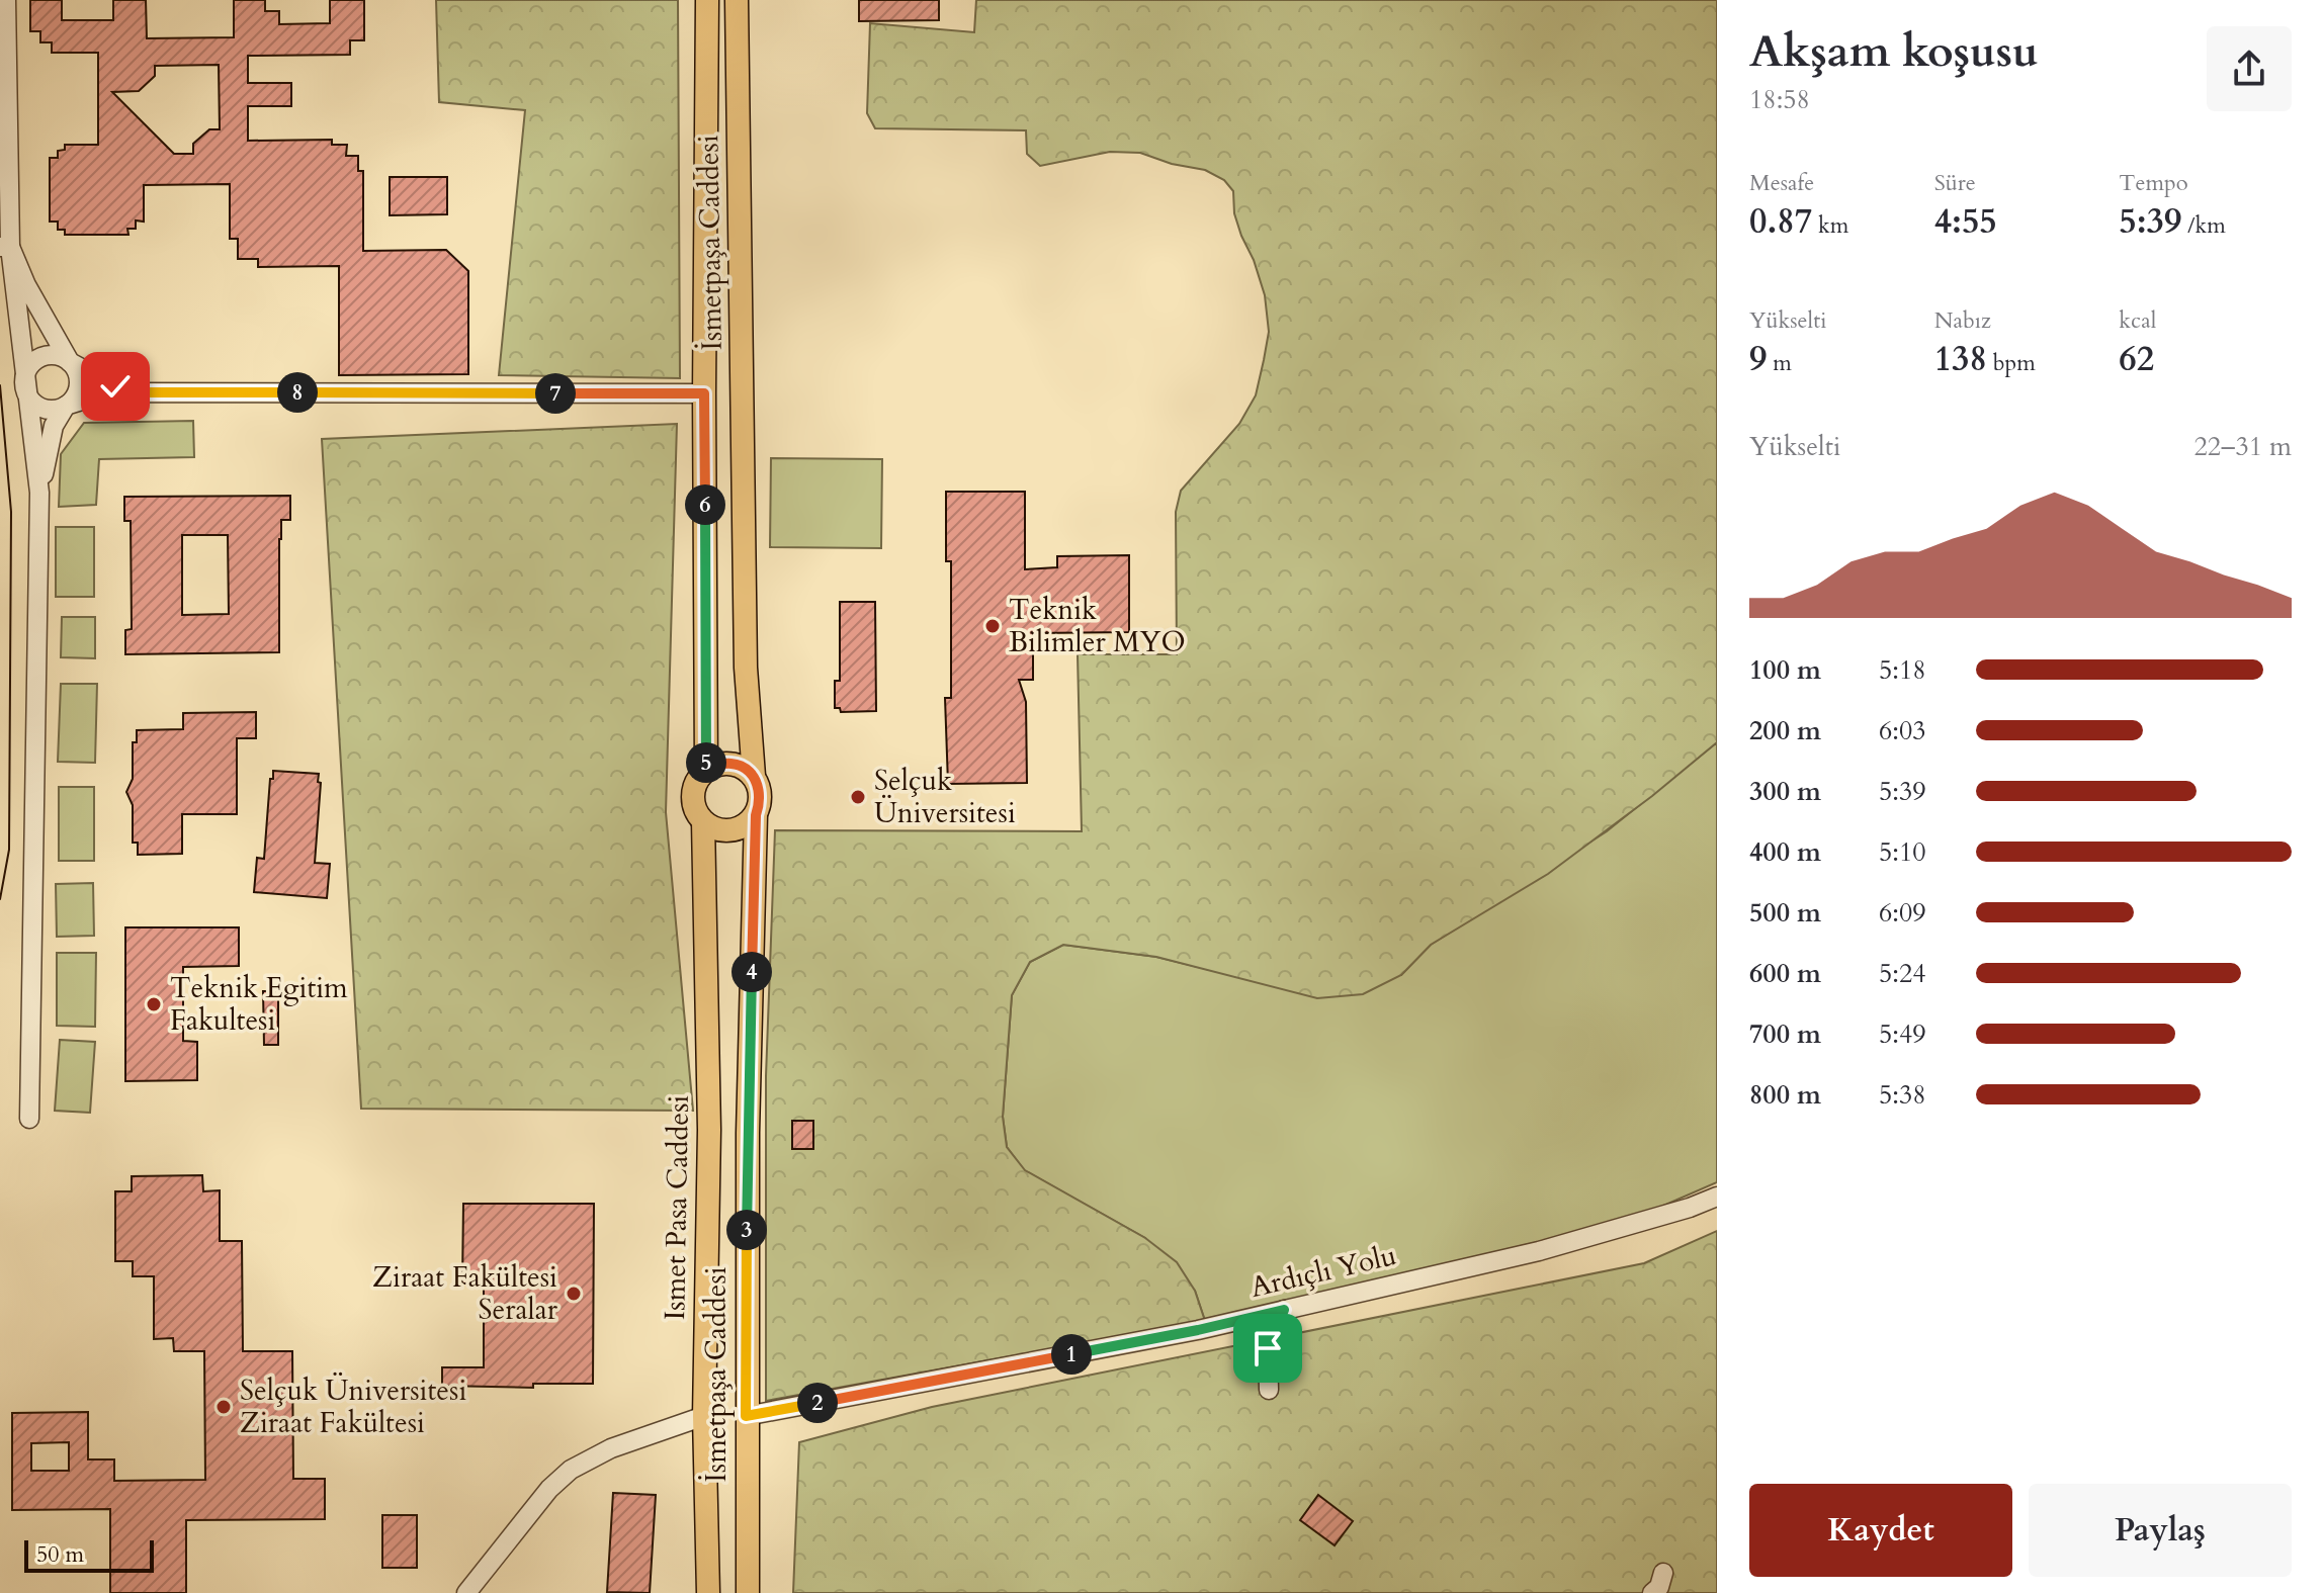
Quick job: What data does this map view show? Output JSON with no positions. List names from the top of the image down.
{
  "streets": {
    "main road": ["İsmetpaşa Caddesi", "Ismet Pasa Caddesi"],
    "street": ["Ardıçlı Yolu"]
  },
  "crossings": [
    ["İsmetpaşa Caddesi", "Ismet Pasa Caddesi"],
    ["İsmetpaşa Caddesi", "Ardıçlı Yolu"]
  ],
  "places": [
    "Teknik Bilimler MYO",
    "Selçuk Üniversitesi",
    "Teknik Egitim Fakultesi",
    "Ziraat Fakültesi Seralar",
    "Selçuk Üniversitesi Ziraat Fakültesi"
  ],
  "scale_bar": "50 m",
  "page": {
    "heading": ["Akşam koşusu", "18:58"],
    "stats": [
      ["Mesafe", "0.87 km"],
      ["Süre", "4:55"],
      ["Tempo", "5:39 /km"],
      ["Yükselti", "9 m"],
      ["Nabız", "138 bpm"],
      ["kcal", "62"]
    ],
    "pins": [
      "8",
      "7",
      "6",
      "5",
      "4",
      "3",
      "1",
      "2"
    ],
    "chart": ["Yükselti", "22–31 m"],
    "list": [
      {
        "name": "100 m",
        "note": "5:18"
      },
      {
        "name": "200 m",
        "note": "6:03"
      },
      {
        "name": "300 m",
        "note": "5:39"
      },
      {
        "name": "400 m",
        "note": "5:10"
      },
      {
        "name": "500 m",
        "note": "6:09"
      },
      {
        "name": "600 m",
        "note": "5:24"
      },
      {
        "name": "700 m",
        "note": "5:49"
      },
      {
        "name": "800 m",
        "note": "5:38"
      }
    ],
    "buttons": ["Kaydet", "Paylaş"],
    "scale": "50 m"
  }
}
